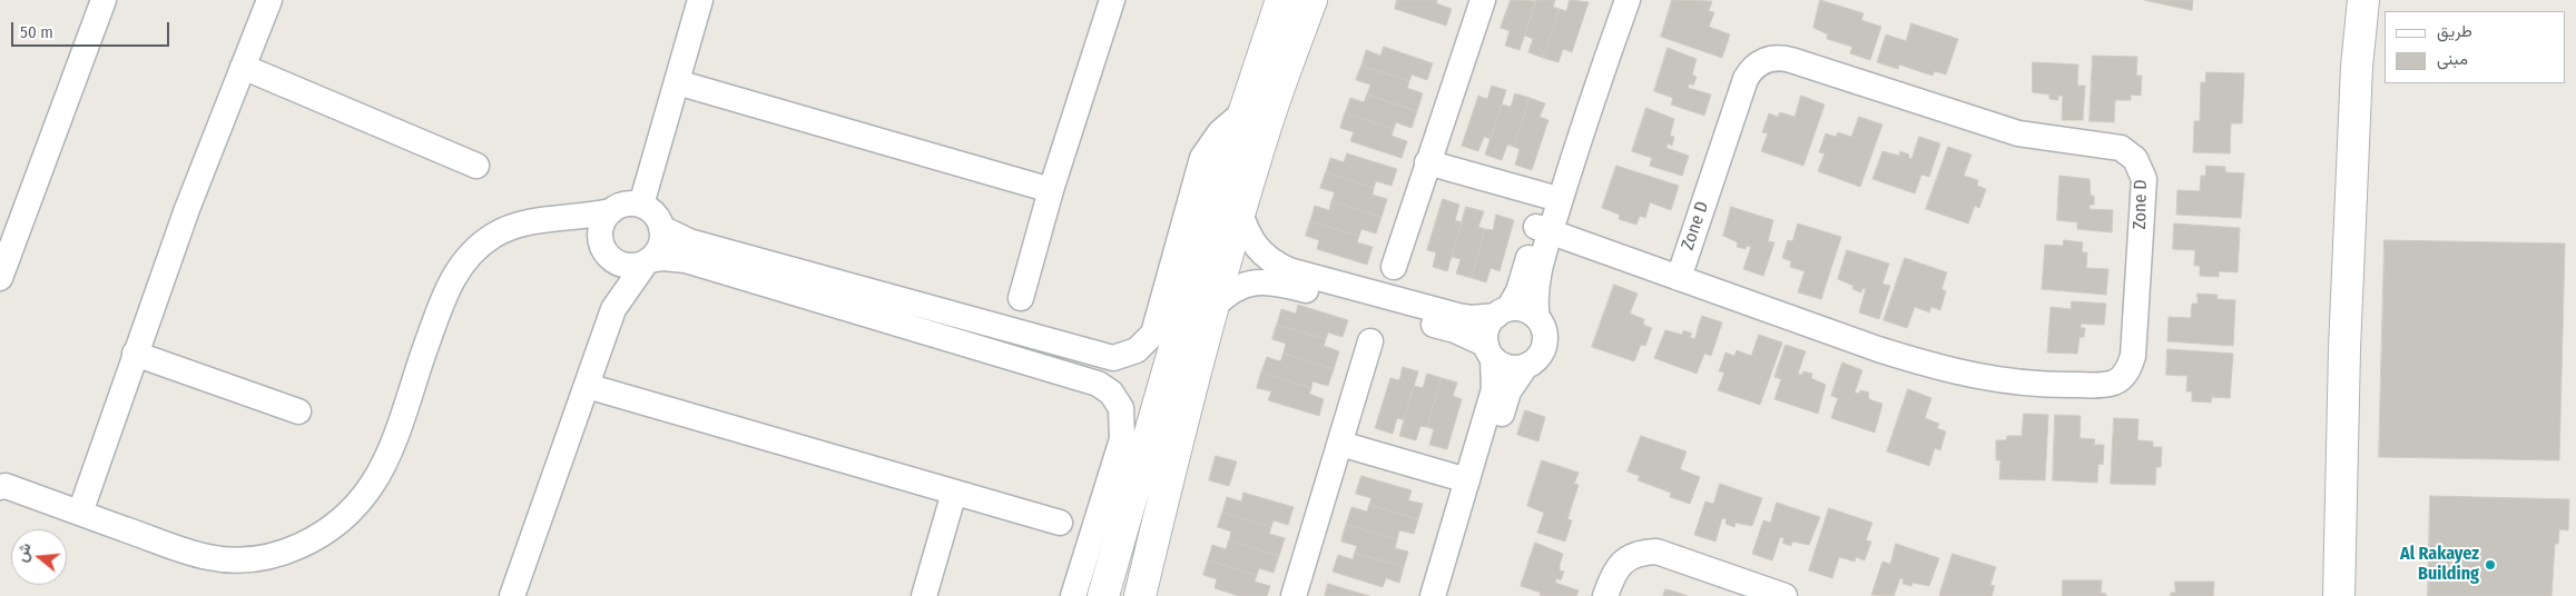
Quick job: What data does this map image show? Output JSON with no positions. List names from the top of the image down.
{
  "streets": {
    "street": ["Zone D"]
  },
  "places": ["Al Rakayez Building"],
  "legend": ["طريق", "مبنى"],
  "scale_bar": "50 m",
  "north": "left"
}
